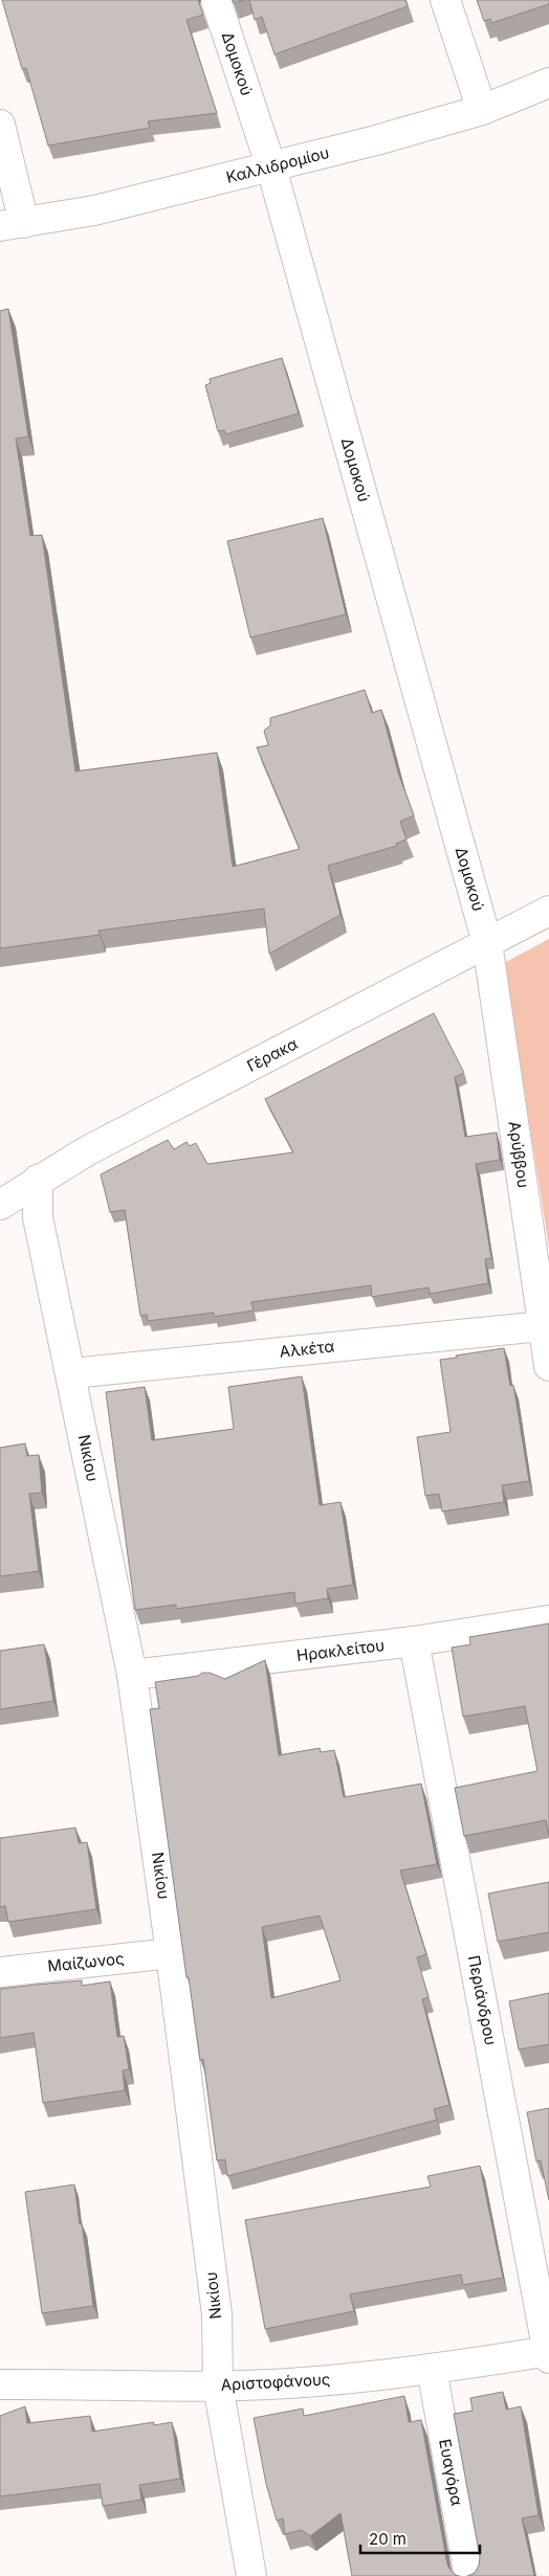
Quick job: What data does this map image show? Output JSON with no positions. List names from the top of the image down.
{
  "streets": {
    "street": [
      "Δομοκού",
      "Καλλιδρομίου",
      "Γέρακα",
      "Αρύββου",
      "Αλκέτα",
      "Νικίου",
      "Ηρακλείτου",
      "Μαίζωνος",
      "Περιάνδρου",
      "Αριστοφάνους",
      "Ευαγόρα"
    ]
  },
  "crossings": [
    ["Δομοκού", "Καλλιδρομίου"],
    ["Δομοκού", "Γέρακα"],
    ["Δομοκού", "Αρύββου"],
    ["Γέρακα", "Αρύββου"],
    ["Γέρακα", "Νικίου"],
    ["Αρύββου", "Αλκέτα"],
    ["Αλκέτα", "Νικίου"],
    ["Νικίου", "Ηρακλείτου"],
    ["Νικίου", "Μαίζωνος"],
    ["Νικίου", "Αριστοφάνους"],
    ["Ηρακλείτου", "Περιάνδρου"],
    ["Περιάνδρου", "Αριστοφάνους"],
    ["Αριστοφάνους", "Ευαγόρα"]
  ],
  "scale_bar": "20 m"
}
